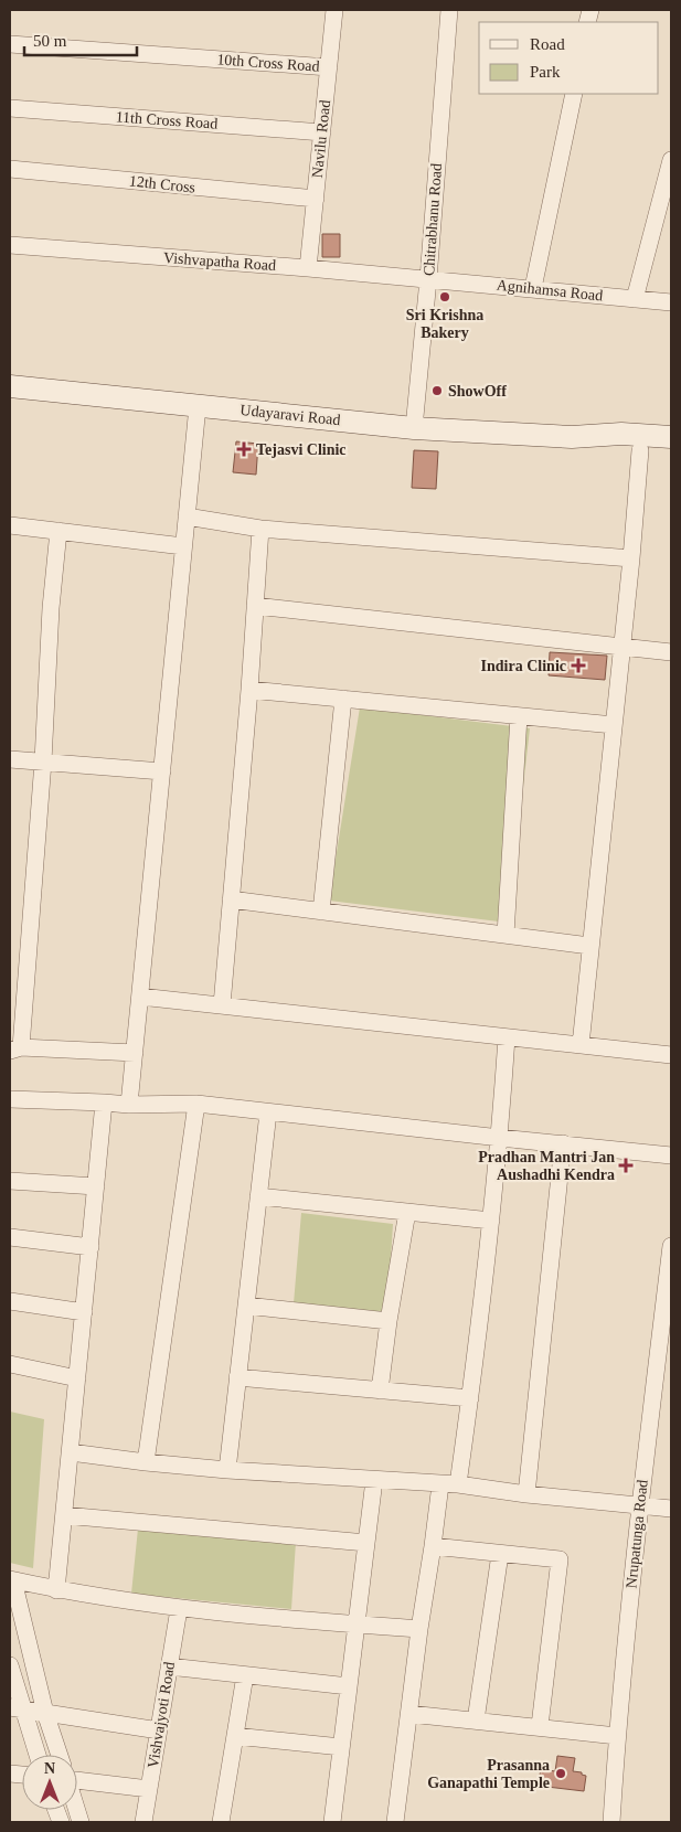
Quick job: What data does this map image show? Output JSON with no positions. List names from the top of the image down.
{
  "streets": {
    "street": [
      "10th Cross Road",
      "11th Cross Road",
      "Navilu Road",
      "12th Cross",
      "Chitrabhanu Road",
      "Vishvapatha Road",
      "Agnihamsa Road",
      "Udayaravi Road",
      "Nrupatunga Road",
      "Vishvajyoti Road"
    ]
  },
  "crossings": [
    ["10th Cross Road", "Navilu Road"],
    ["11th Cross Road", "Navilu Road"],
    ["Navilu Road", "12th Cross"],
    ["Navilu Road", "Vishvapatha Road"],
    ["Chitrabhanu Road", "Vishvapatha Road"],
    ["Chitrabhanu Road", "Agnihamsa Road"],
    ["Chitrabhanu Road", "Udayaravi Road"],
    ["Vishvapatha Road", "Agnihamsa Road"]
  ],
  "places": {
    "other": ["Sri Krishna Bakery", "ShowOff", "Prasanna Ganapathi Temple"],
    "health": ["Tejasvi Clinic", "Indira Clinic", "Pradhan Mantri Jan Aushadhi Kendra"]
  },
  "legend": ["Road", "Park"],
  "scale_bar": "50 m",
  "north": "top"
}
